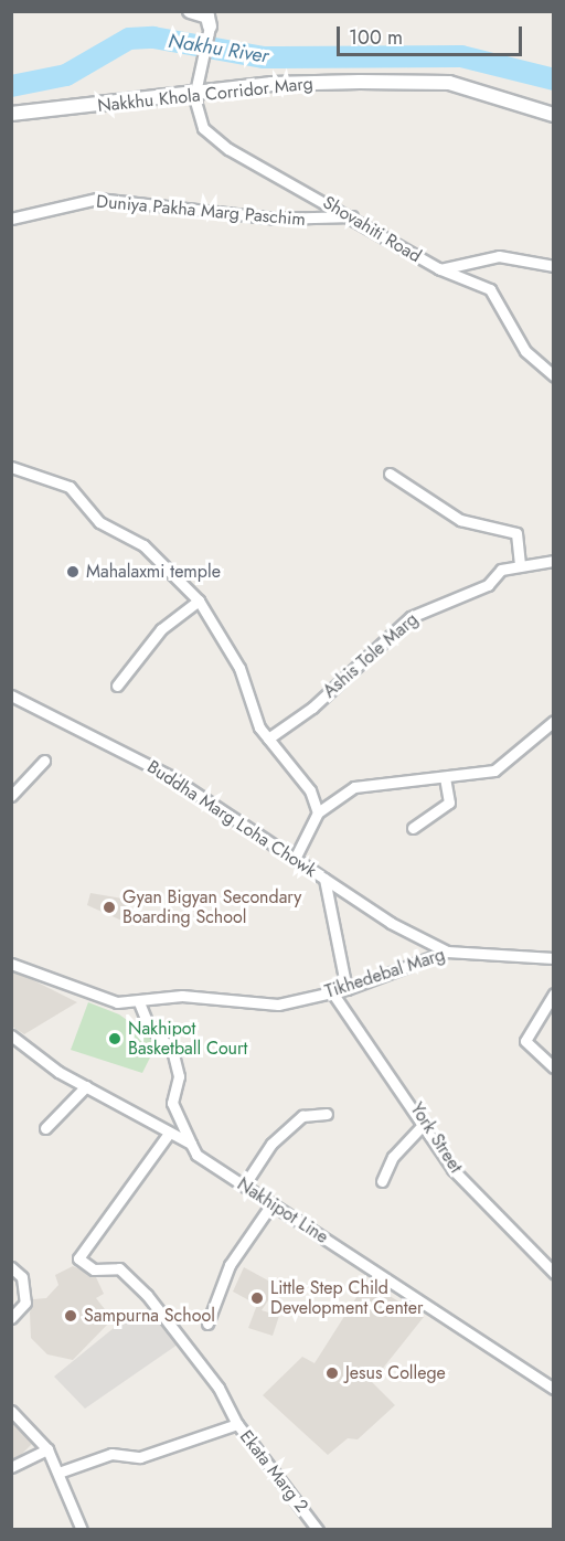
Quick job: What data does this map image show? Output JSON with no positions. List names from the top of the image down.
{
  "streets": {
    "street": [
      "Nakkhu Khola Corridor Marg",
      "Duniya Pakha Marg Paschim",
      "Shovahiti Road",
      "Ashis Tole Marg",
      "Buddha Marg Loha Chowk",
      "Tikhedebal Marg",
      "York Street",
      "Nakhipot Line",
      "Ekata Marg 2"
    ]
  },
  "crossings": [
    ["Nakkhu Khola Corridor Marg", "Shovahiti Road"],
    ["Duniya Pakha Marg Paschim", "Shovahiti Road"],
    ["Buddha Marg Loha Chowk", "Tikhedebal Marg"],
    ["Tikhedebal Marg", "York Street"]
  ],
  "water": ["Nakhu River"],
  "places": [
    "Mahalaxmi temple",
    "Gyan Bigyan Secondary Boarding School",
    "Nakhipot Basketball Court",
    "Little Step Child Development Center",
    "Sampurna School",
    "Jesus College"
  ],
  "scale_bar": "100 m"
}
